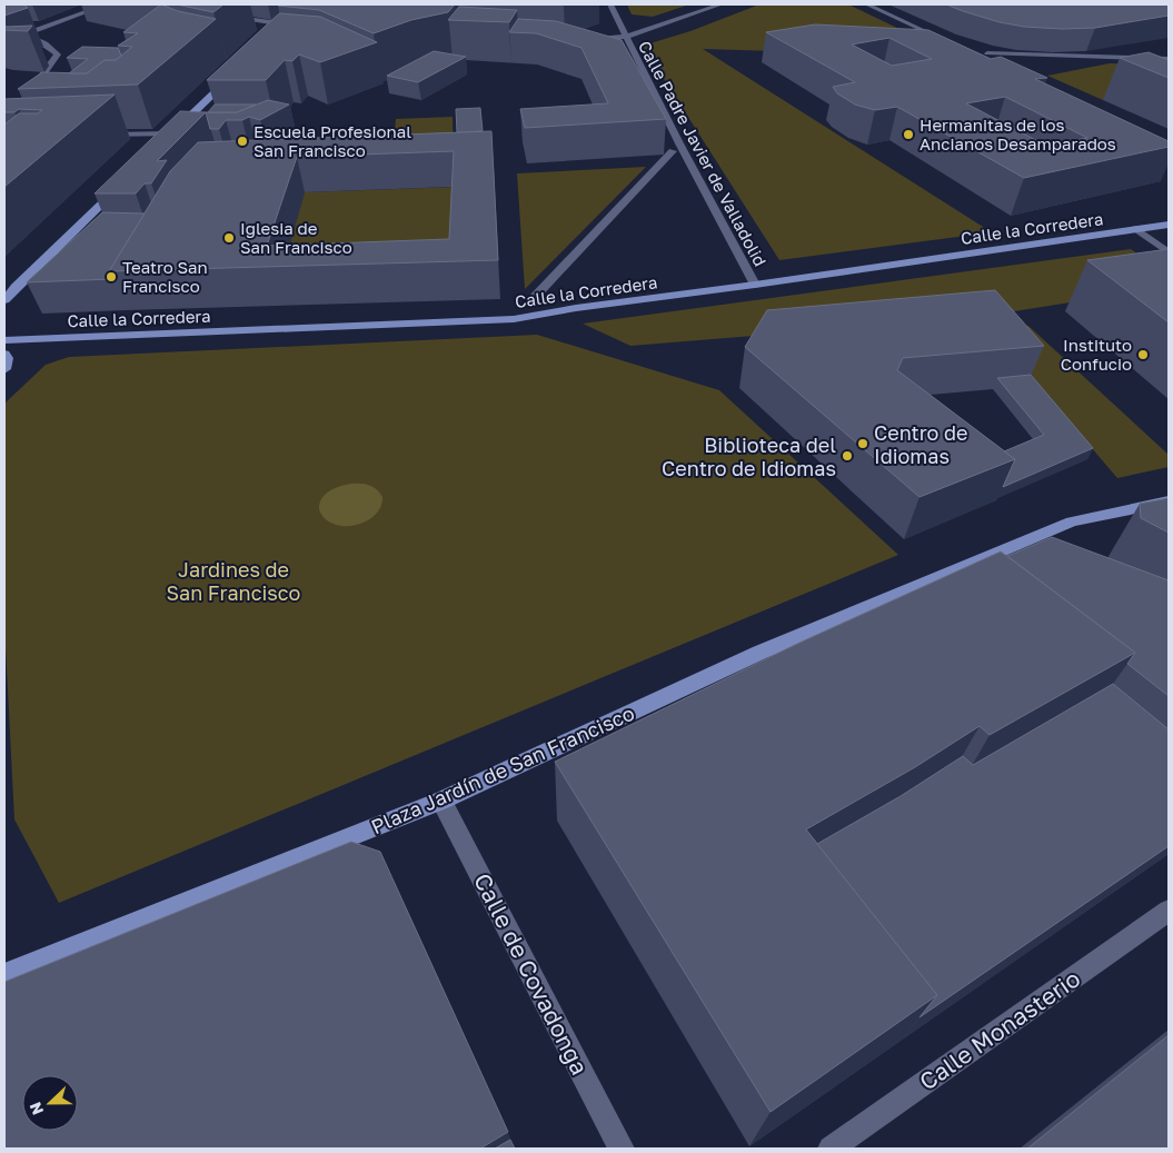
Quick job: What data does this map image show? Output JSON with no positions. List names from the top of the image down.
{
  "streets": {
    "main road": ["Calle la Corredera", "Plaza Jardín de San Francisco"],
    "street": ["Calle Padre Javier de Valladolid", "Calle de Covadonga", "Calle Monasterio"]
  },
  "crossings": [
    ["Calle Padre Javier de Valladolid", "Calle la Corredera"],
    ["Plaza Jardín de San Francisco", "Calle de Covadonga"]
  ],
  "parks": ["Jardines de San Francisco"],
  "places": [
    "Hermanitas de los Ancianos Desamparados",
    "Escuela Profesional San Francisco",
    "Iglesia de San Francisco",
    "Teatro San Francisco",
    "Instituto Confucio",
    "Centro de Idiomas",
    "Biblioteca del Centro de Idiomas"
  ],
  "north": "left"
}
